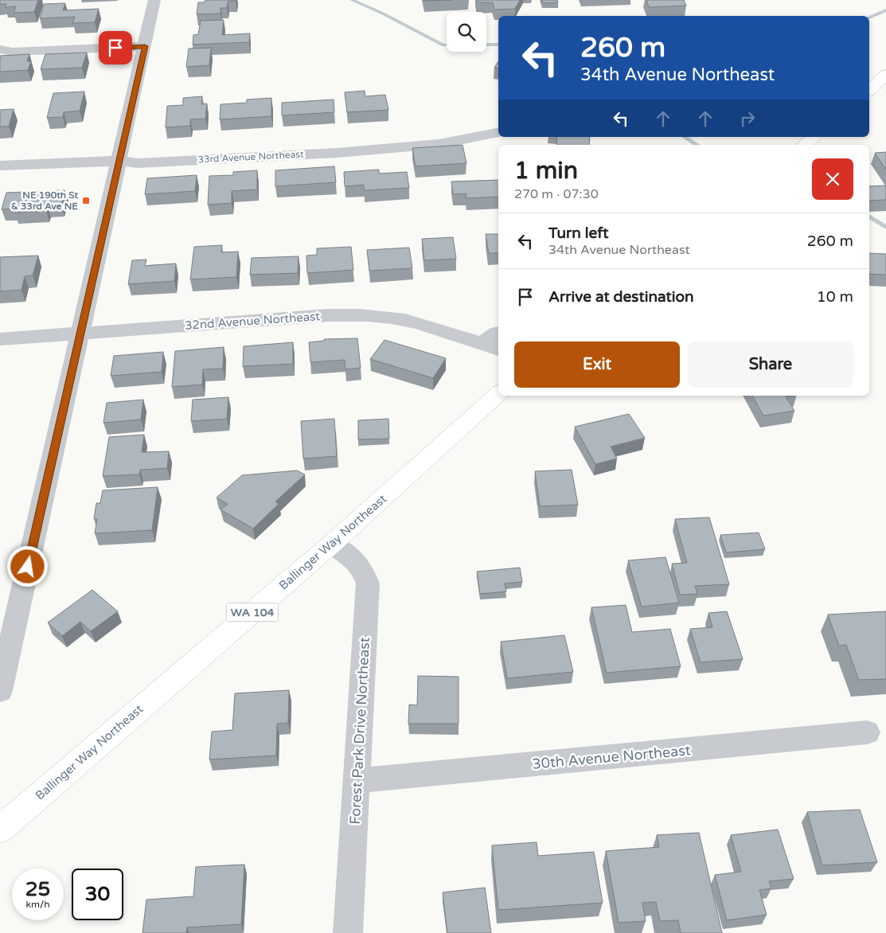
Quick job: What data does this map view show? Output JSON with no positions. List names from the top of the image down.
{
  "streets": {
    "main road": ["Ballinger Way Northeast", "WA 104"],
    "street": [
      "33rd Avenue Northeast",
      "32nd Avenue Northeast",
      "Forest Park Drive Northeast",
      "30th Avenue Northeast"
    ]
  },
  "crossings": [
    ["Ballinger Way Northeast", "Forest Park Drive Northeast"],
    ["Forest Park Drive Northeast", "30th Avenue Northeast"]
  ],
  "places": {
    "transit": ["NE 190th St & 33rd Ave NE"]
  },
  "page": {
    "turn": ["260 m", "34th Avenue Northeast"],
    "heading": ["1 min", "270 m · 07:30"],
    "list": [
      {
        "name": "Turn left",
        "note": "34th Avenue Northeast",
        "value": "260 m"
      },
      {
        "name": "Arrive at destination",
        "value": "10 m"
      }
    ],
    "buttons": ["Exit", "Share"],
    "speed": "25 km/h",
    "limit": "30"
  }
}
